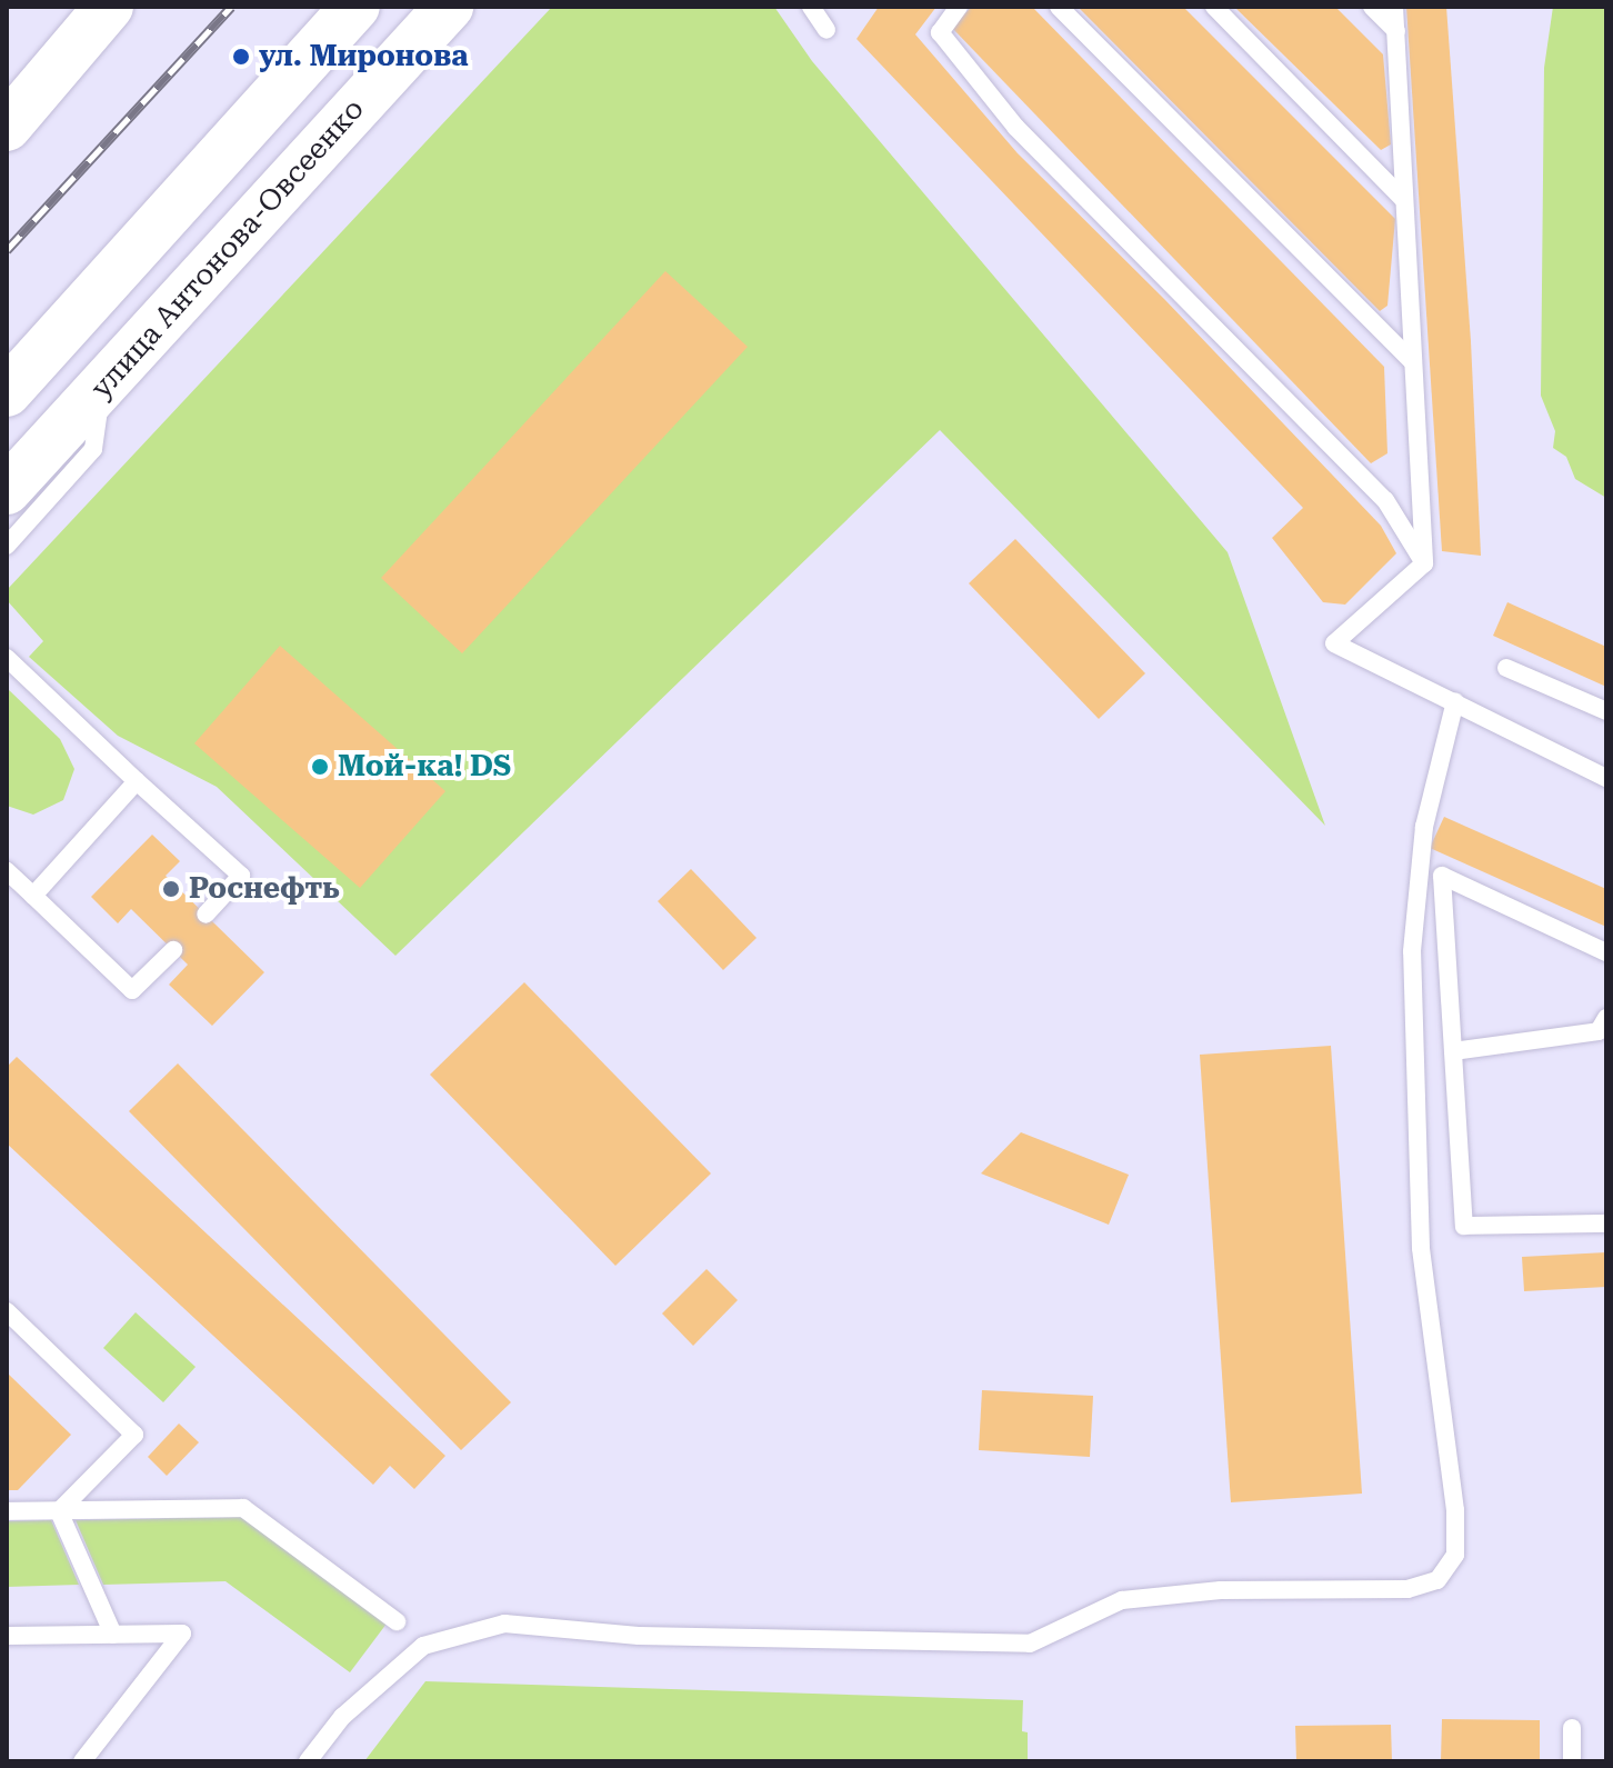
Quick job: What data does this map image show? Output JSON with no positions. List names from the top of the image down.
{
  "streets": {
    "main road": ["улица Антонова-Овсеенко"]
  },
  "places": ["ул. Миронова", "Мой-ка! DS", "Роснефть"]
}
